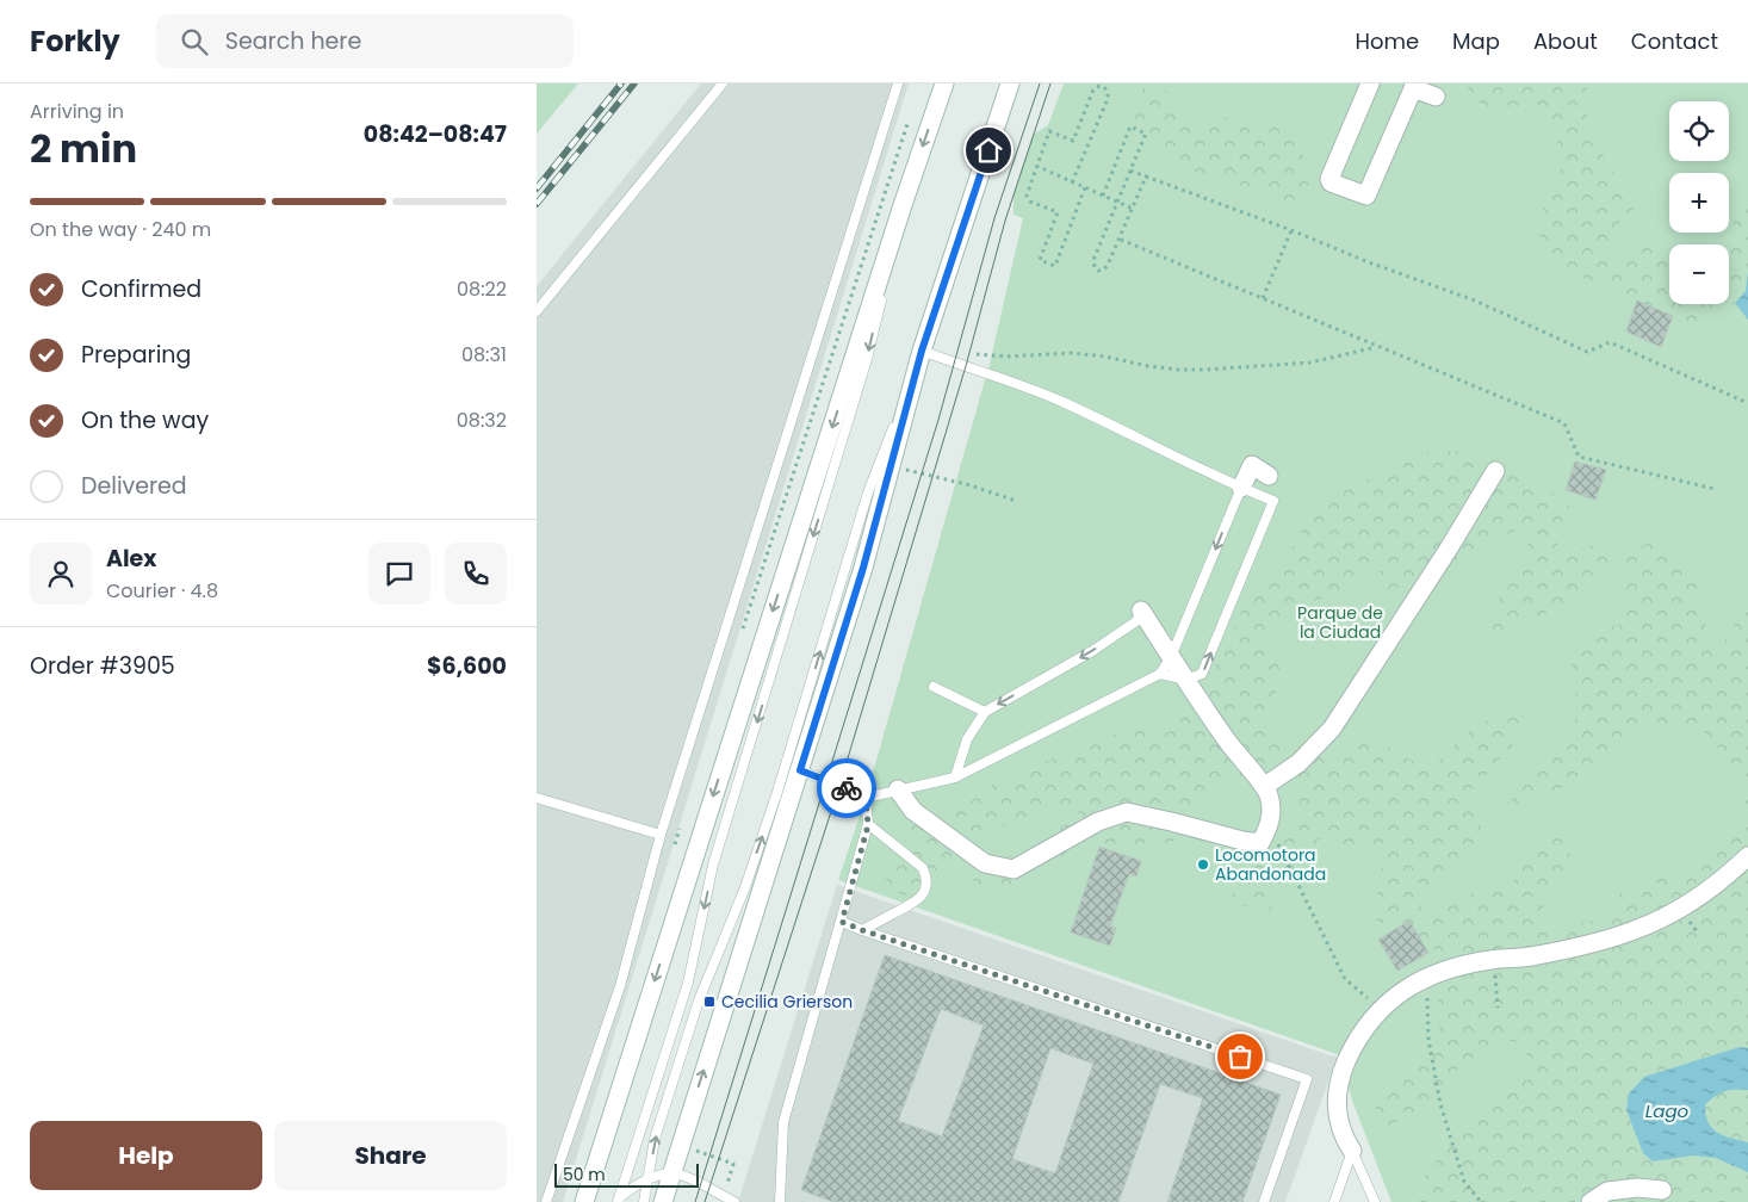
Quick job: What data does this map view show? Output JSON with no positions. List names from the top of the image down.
{
  "water": ["Lago"],
  "parks": ["Parque de la Ciudad"],
  "places": {
    "other": ["Locomotora Abandonada"],
    "transit": ["Cecilia Grierson"]
  },
  "scale_bar": "50 m",
  "page": {
    "header": "Forkly",
    "search": "Search here",
    "nav": [
      "Home",
      "Map",
      "About",
      "Contact"
    ],
    "heading": ["2 min", "Arriving in", "08:42–08:47"],
    "panel": [
      "Alex",
      "Courier · 4.8",
      "Order #3905",
      "$6,600"
    ],
    "map_buttons": ["+", "−"],
    "bar": "On the way · 240 m",
    "list": [
      ["Confirmed", "08:22"],
      ["Preparing", "08:31"],
      ["On the way", "08:32"],
      "Delivered"
    ],
    "buttons": ["Help", "Share"],
    "scale": "50 m"
  }
}
